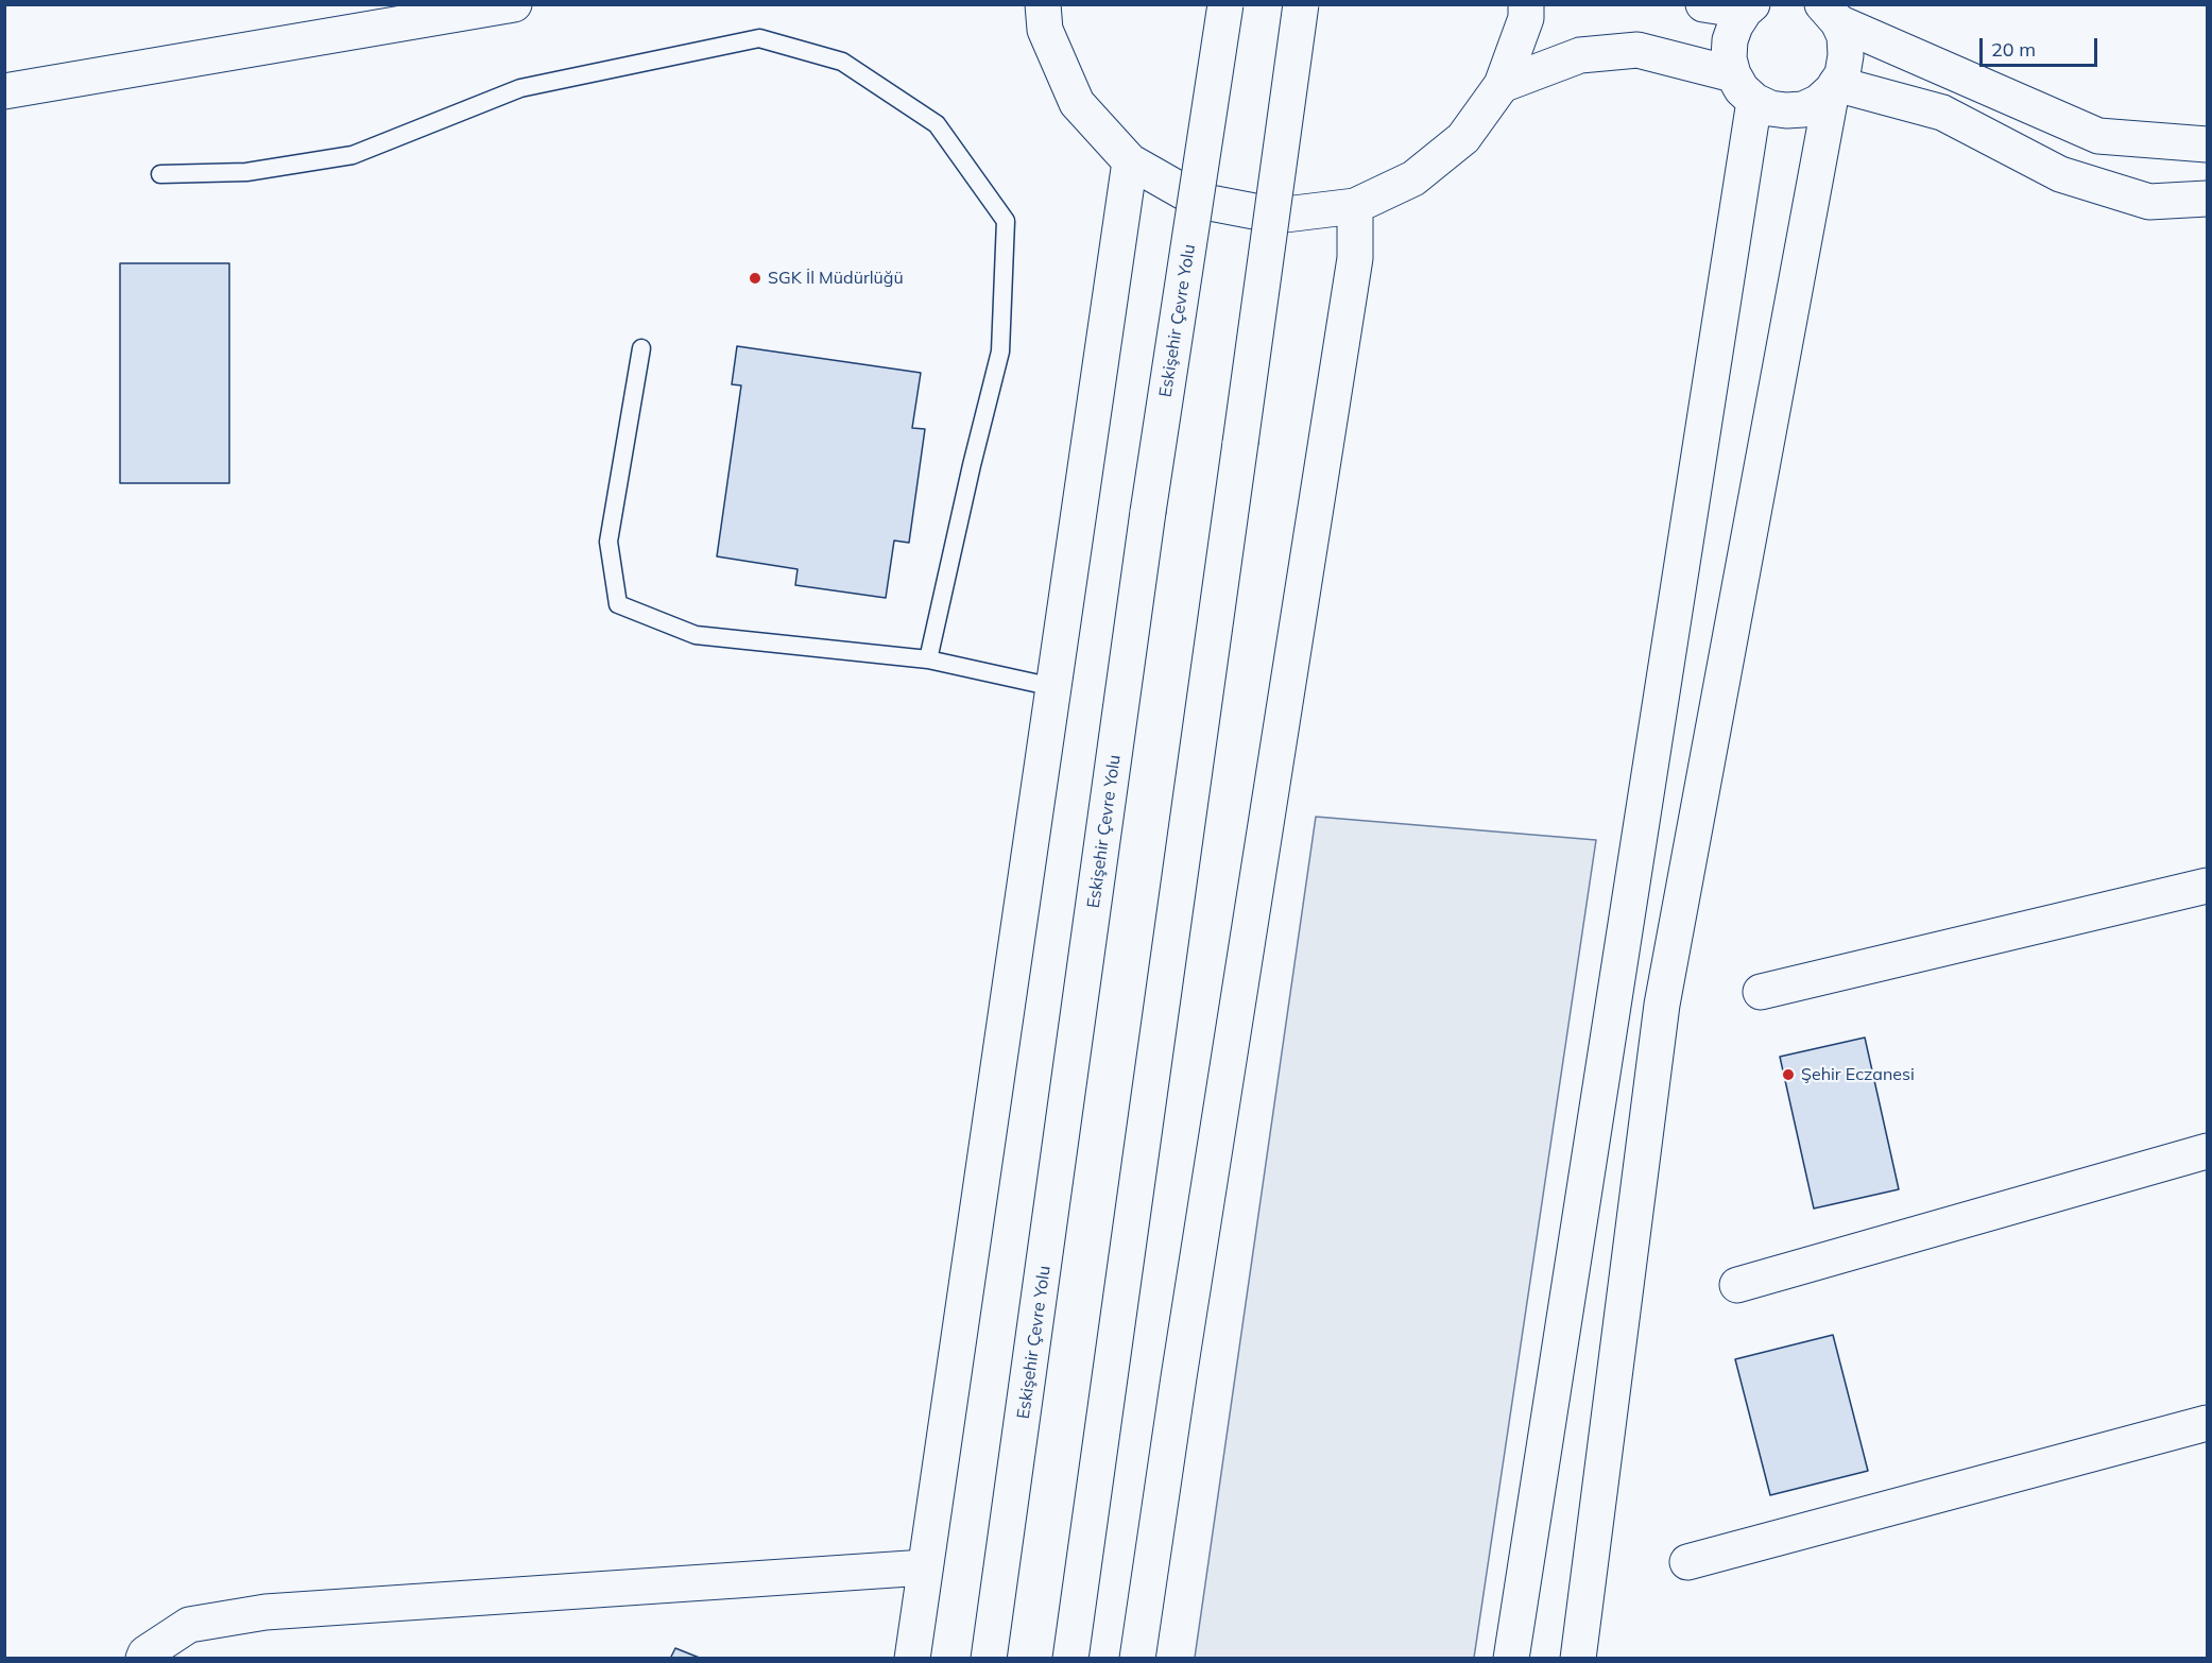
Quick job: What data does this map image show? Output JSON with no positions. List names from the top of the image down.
{
  "streets": {
    "main road": ["Eskişehir Çevre Yolu"]
  },
  "places": ["SGK İl Müdürlüğü", "Şehir Eczanesi"],
  "scale_bar": "20 m"
}
